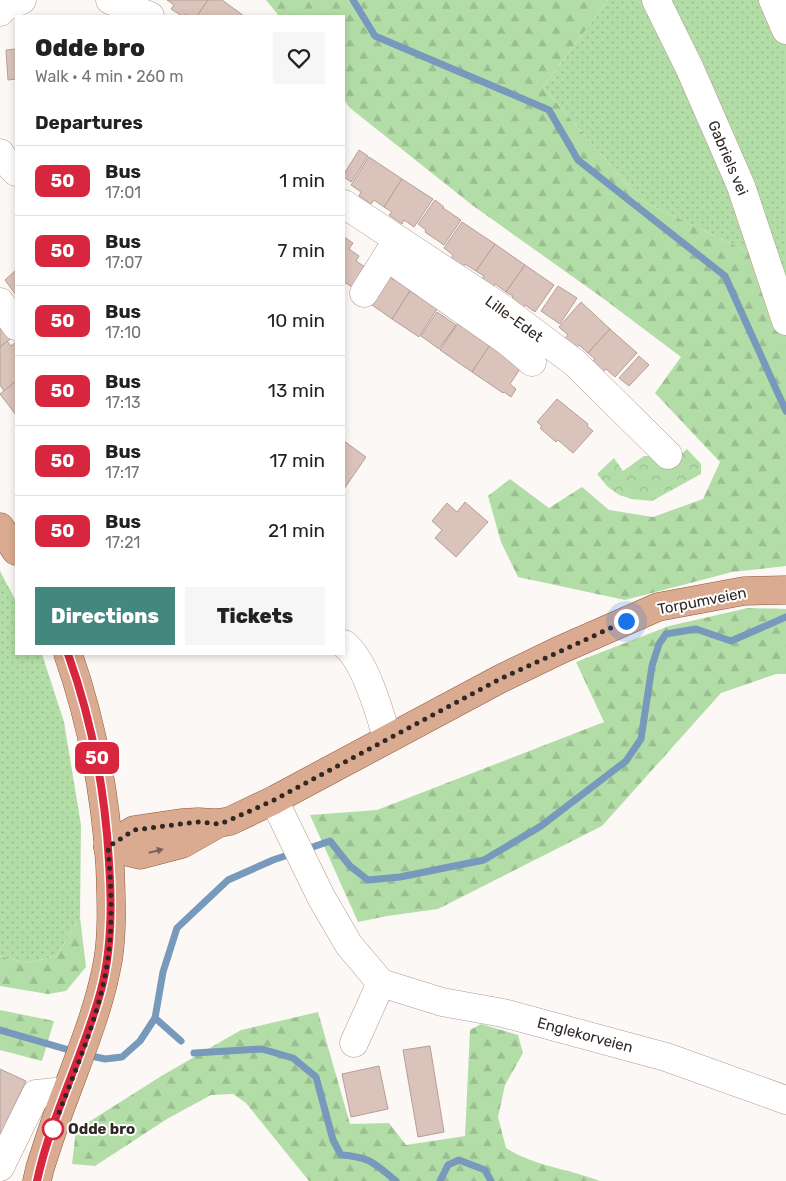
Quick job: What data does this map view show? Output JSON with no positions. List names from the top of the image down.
{
  "streets": {
    "main road": ["Torpumveien"],
    "street": ["Gabriels vei", "Lille-Edet", "Englekorveien"]
  },
  "places": ["Odde bro"],
  "lines": ["bus line 50"],
  "page": {
    "on_map": "50",
    "heading": [
      ["Odde bro", "Walk · 4 min · 260 m"],
      "Departures"
    ],
    "list": [
      {
        "mark": "50",
        "name": "Bus",
        "note": "17:01",
        "value": "1 min"
      },
      {
        "mark": "50",
        "name": "Bus",
        "note": "17:07",
        "value": "7 min"
      },
      {
        "mark": "50",
        "name": "Bus",
        "note": "17:10",
        "value": "10 min"
      },
      {
        "mark": "50",
        "name": "Bus",
        "note": "17:13",
        "value": "13 min"
      },
      {
        "mark": "50",
        "name": "Bus",
        "note": "17:17",
        "value": "17 min"
      },
      {
        "mark": "50",
        "name": "Bus",
        "note": "17:21",
        "value": "21 min"
      }
    ],
    "buttons": ["Directions", "Tickets"]
  }
}
